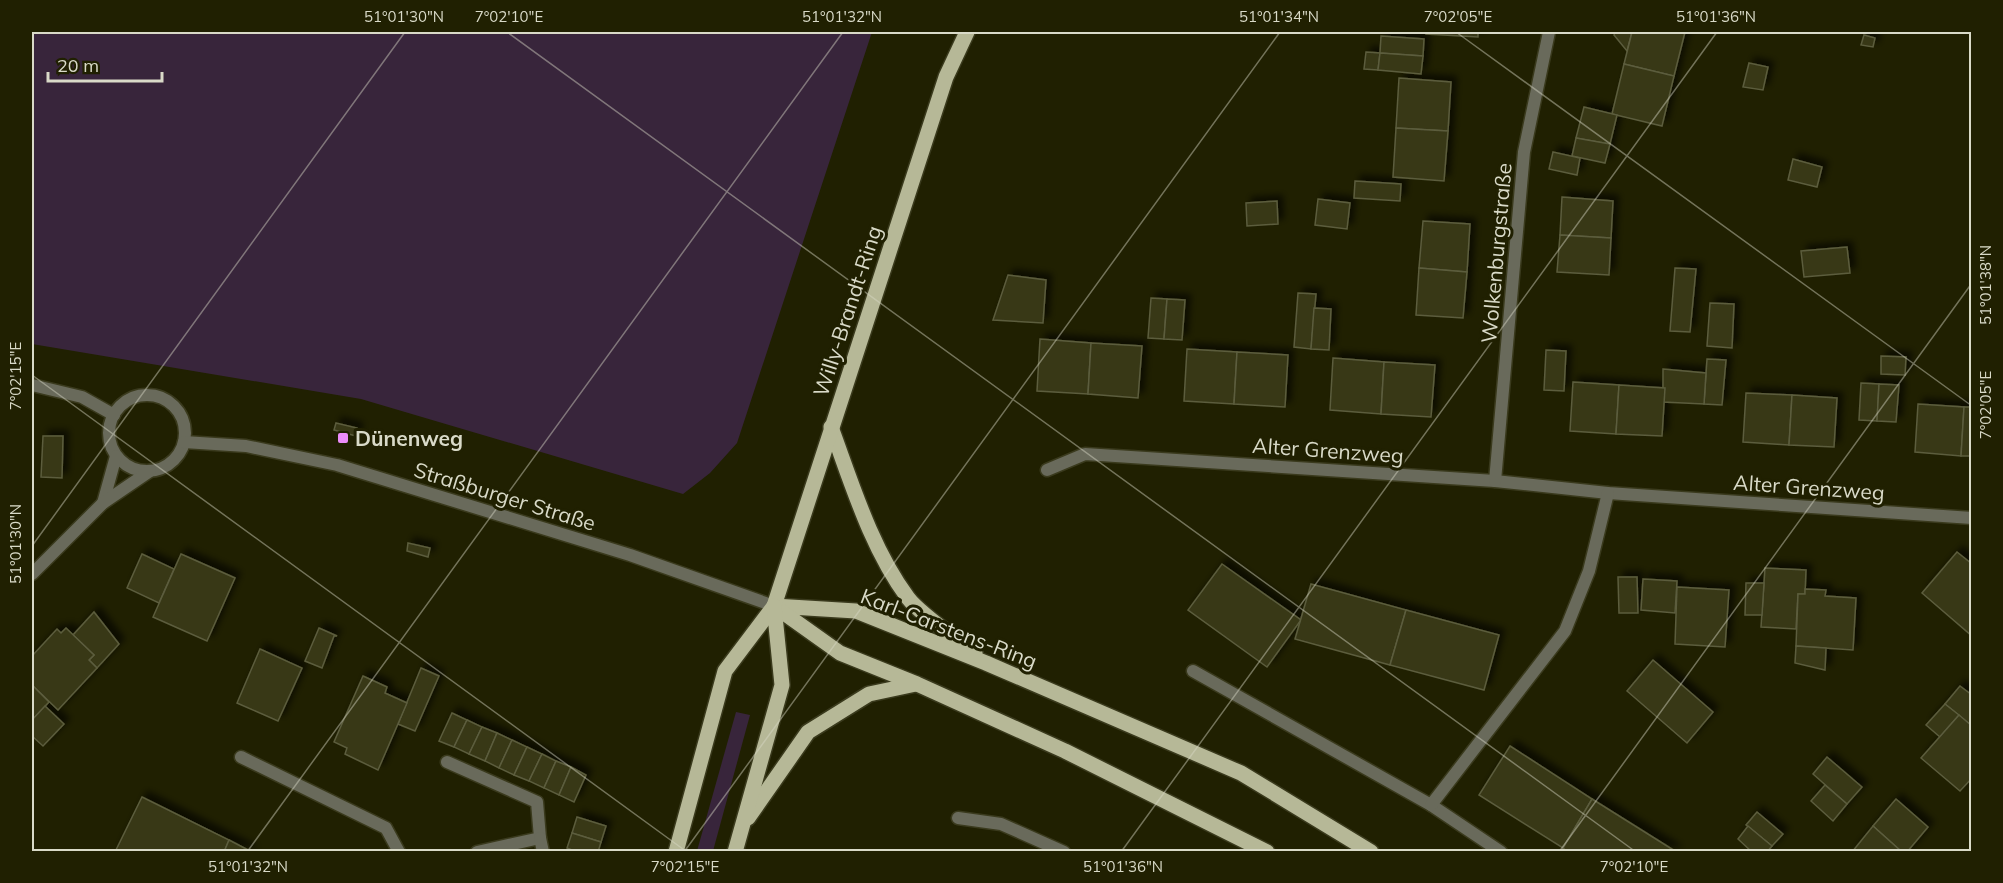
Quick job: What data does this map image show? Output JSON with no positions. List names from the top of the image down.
{
  "streets": {
    "main road": ["Willy-Brandt-Ring", "Karl-Carstens-Ring"],
    "street": ["Wolkenburgstraße", "Alter Grenzweg", "Straßburger Straße"]
  },
  "crossings": [
    ["Wolkenburgstraße", "Alter Grenzweg"],
    ["Willy-Brandt-Ring", "Straßburger Straße"],
    ["Willy-Brandt-Ring", "Karl-Carstens-Ring"],
    ["Straßburger Straße", "Karl-Carstens-Ring"]
  ],
  "places": {
    "transit": ["Dünenweg"]
  },
  "scale_bar": "20 m",
  "coordinates": [
    "51°01'30\"N",
    "7°02'10\"E",
    "51°01'32\"N",
    "51°01'34\"N",
    "7°02'05\"E",
    "51°01'36\"N",
    "51°01'38\"N",
    "7°02'15\"E"
  ]
}
